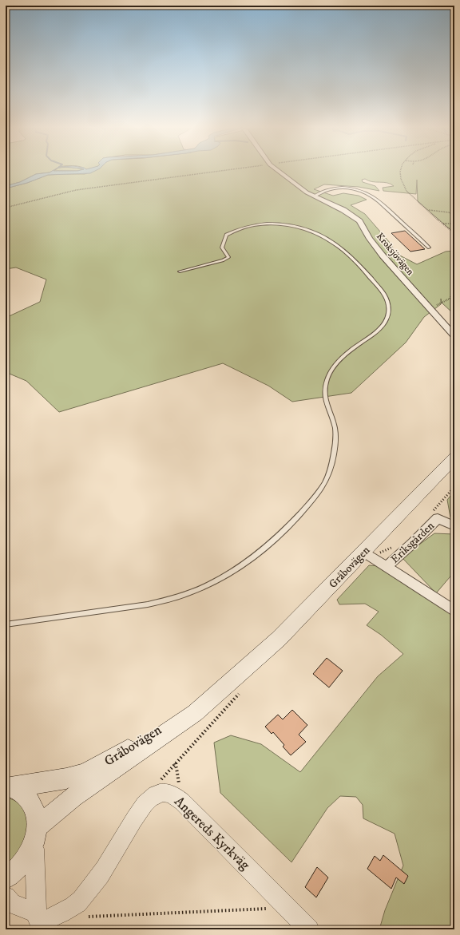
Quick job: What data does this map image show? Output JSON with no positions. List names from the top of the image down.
{
  "streets": {
    "main road": ["Gråbovägen"],
    "street": ["Kroksjövägen", "Eriksgården", "Angereds Kyrkväg"]
  },
  "crossings": [
    ["Eriksgården", "Gråbovägen"]
  ]
}
